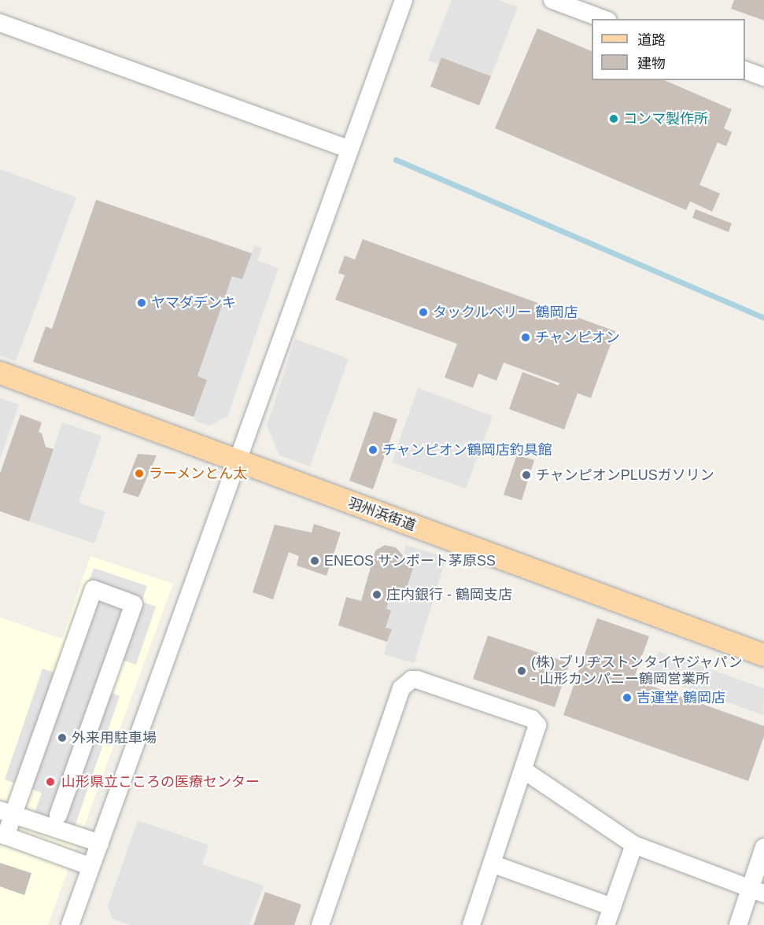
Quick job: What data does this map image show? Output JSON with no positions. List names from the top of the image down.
{
  "streets": {
    "main road": ["羽州浜街道"]
  },
  "places": [
    "コンマ製作所",
    "ヤマダデンキ",
    "タックルベリー 鶴岡店",
    "チャンピオン",
    "チャンピオン鶴岡店釣具館",
    "ラーメンとん太",
    "チャンピオンPLUSガソリン",
    "ENEOS サンポート茅原SS",
    "庄内銀行 - 鶴岡支店",
    "(株) ブリヂストンタイヤジャパン - 山形カンパニー鶴岡営業所",
    "吉運堂 鶴岡店",
    "外来用駐車場",
    "山形県立こころの医療センター"
  ],
  "legend": ["道路", "建物"]
}
